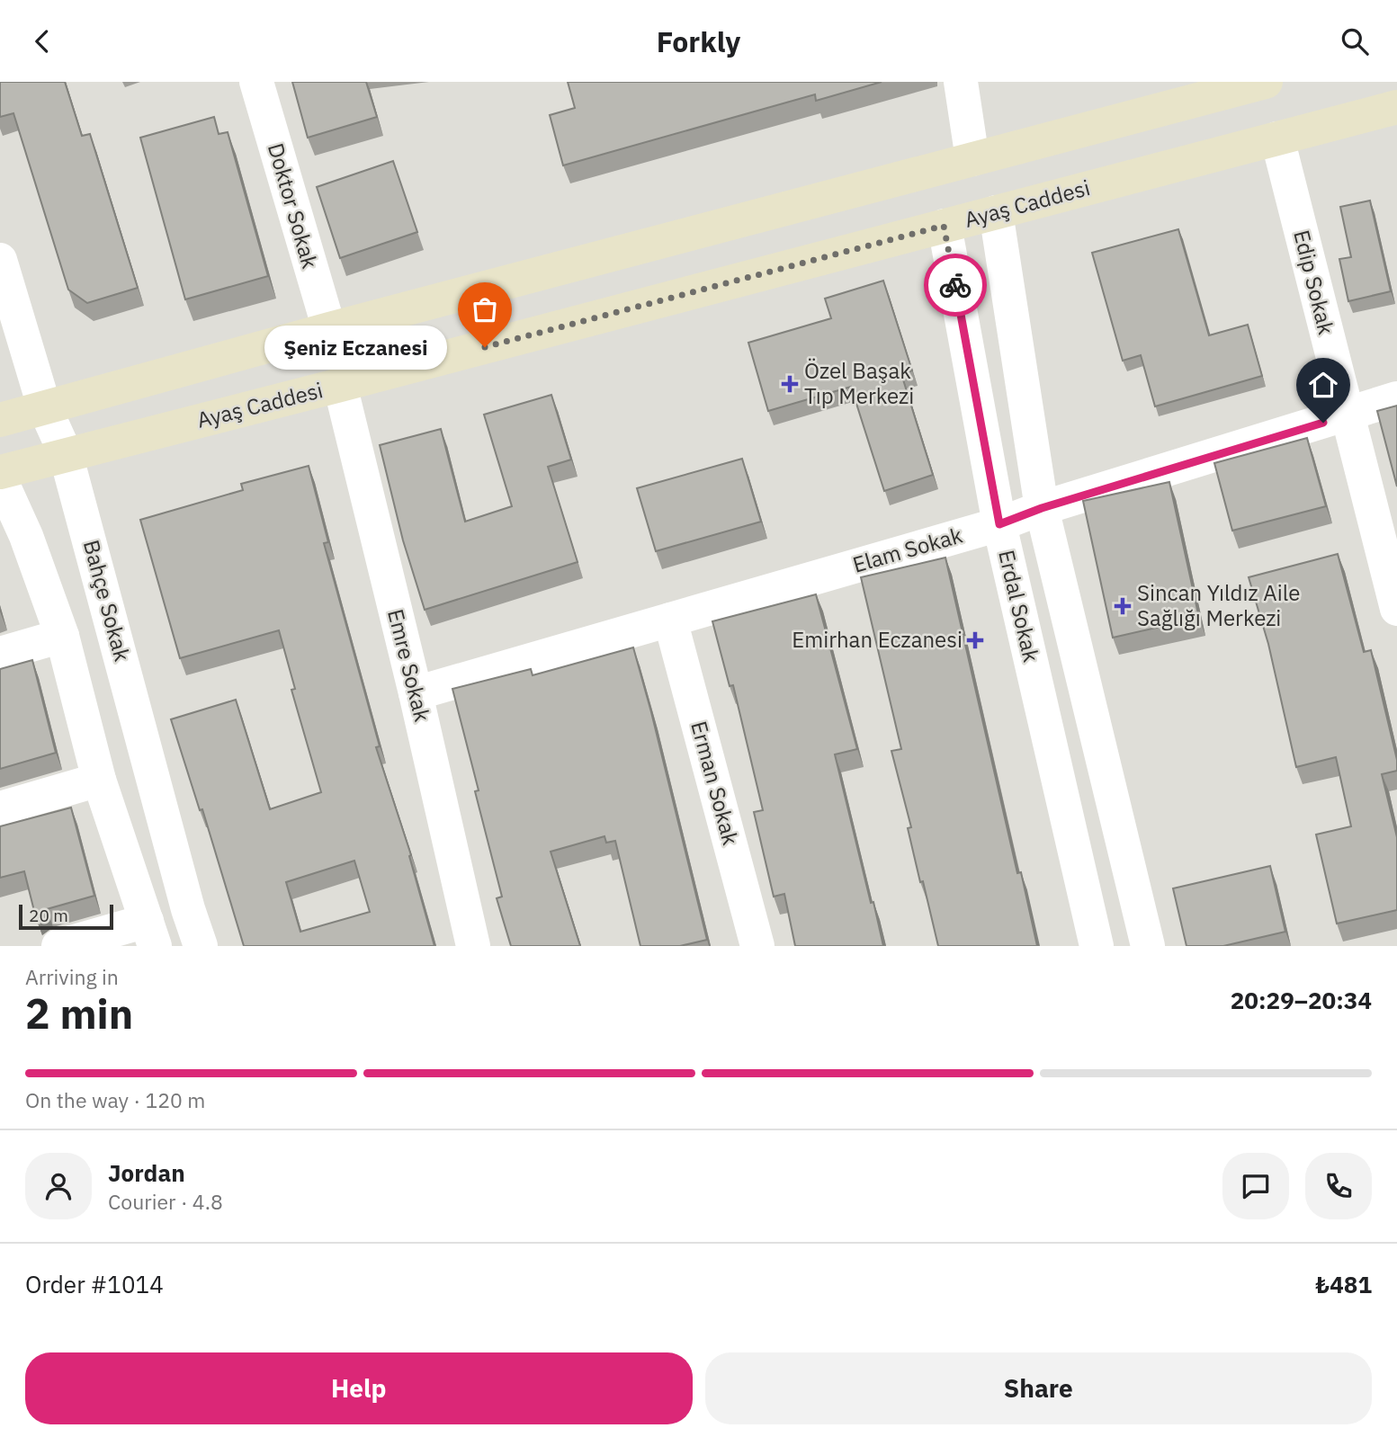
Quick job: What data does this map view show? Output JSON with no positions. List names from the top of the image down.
{
  "streets": {
    "main road": ["Ayaş Caddesi"],
    "street": [
      "Doktor Sokak",
      "Edip Sokak",
      "Elam Sokak",
      "Bahçe Sokak",
      "Erdal Sokak",
      "Emre Sokak",
      "Erman Sokak"
    ]
  },
  "crossings": [
    ["Ayaş Caddesi", "Edip Sokak"],
    ["Ayaş Caddesi", "Bahçe Sokak"],
    ["Ayaş Caddesi", "Erdal Sokak"],
    ["Ayaş Caddesi", "Emre Sokak"],
    ["Edip Sokak", "Elam Sokak"],
    ["Elam Sokak", "Erdal Sokak"],
    ["Elam Sokak", "Emre Sokak"],
    ["Elam Sokak", "Erman Sokak"]
  ],
  "places": {
    "other": ["Şeniz Eczanesi"],
    "health": ["Özel Başak Tıp Merkezi", "Sincan Yıldız Aile Sağlığı Merkezi", "Emirhan Eczanesi"]
  },
  "scale_bar": "20 m",
  "page": {
    "header": "Forkly",
    "bubble": "Şeniz Eczanesi",
    "scale": "20 m",
    "heading": ["2 min", "Arriving in", "20:29–20:34"],
    "panel": [
      "Jordan",
      "Courier · 4.8",
      "Order #1014",
      "₺481"
    ],
    "bar": "On the way · 120 m",
    "buttons": ["Help", "Share"]
  }
}
